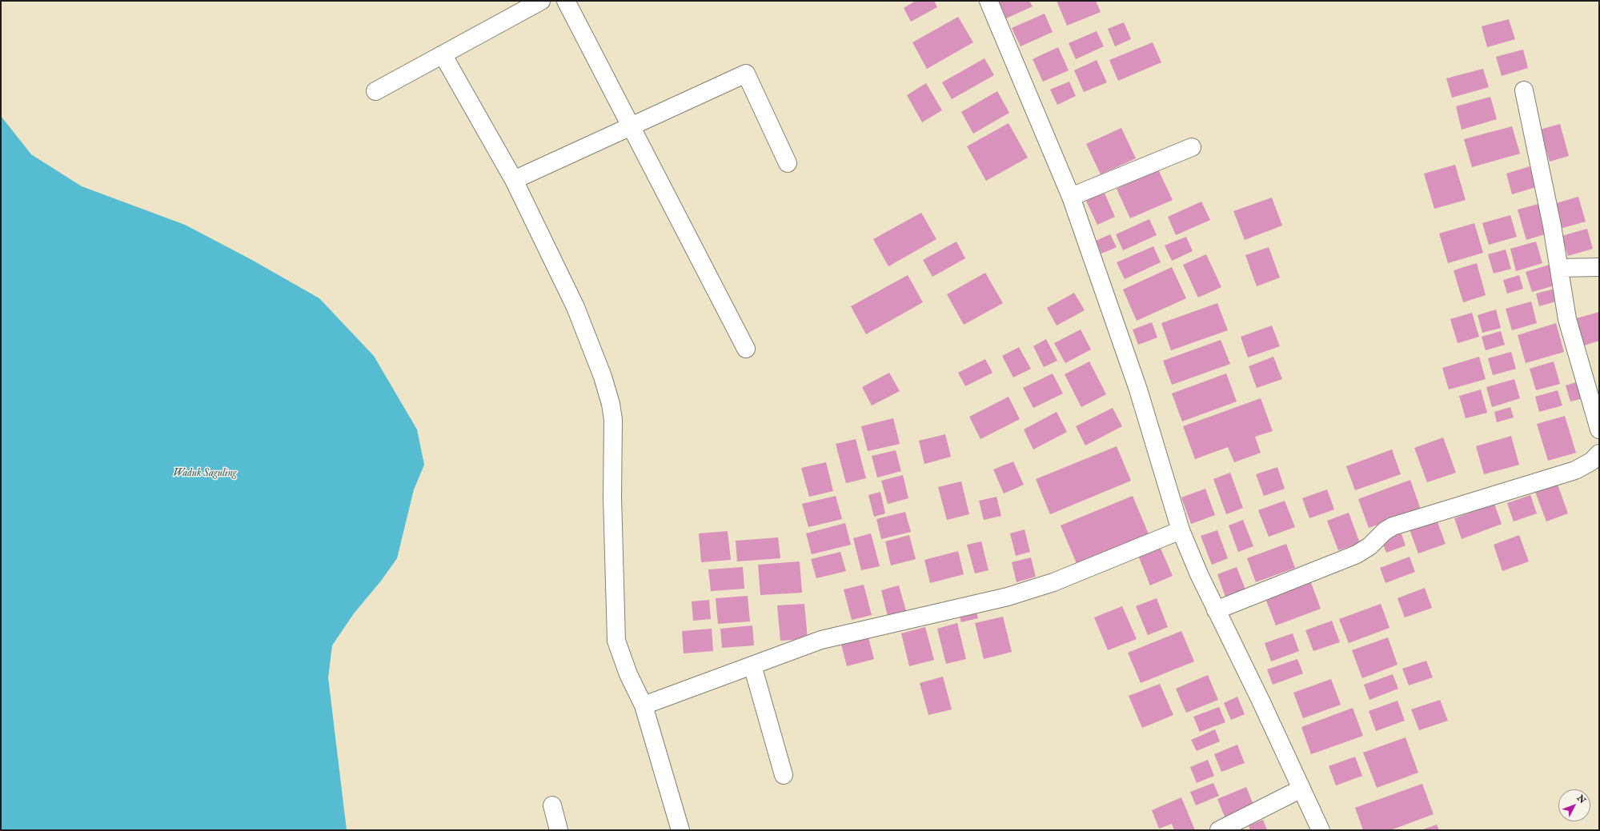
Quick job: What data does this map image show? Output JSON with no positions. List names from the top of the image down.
{
  "water": ["Waduk Saguling"],
  "north": "top right"
}
